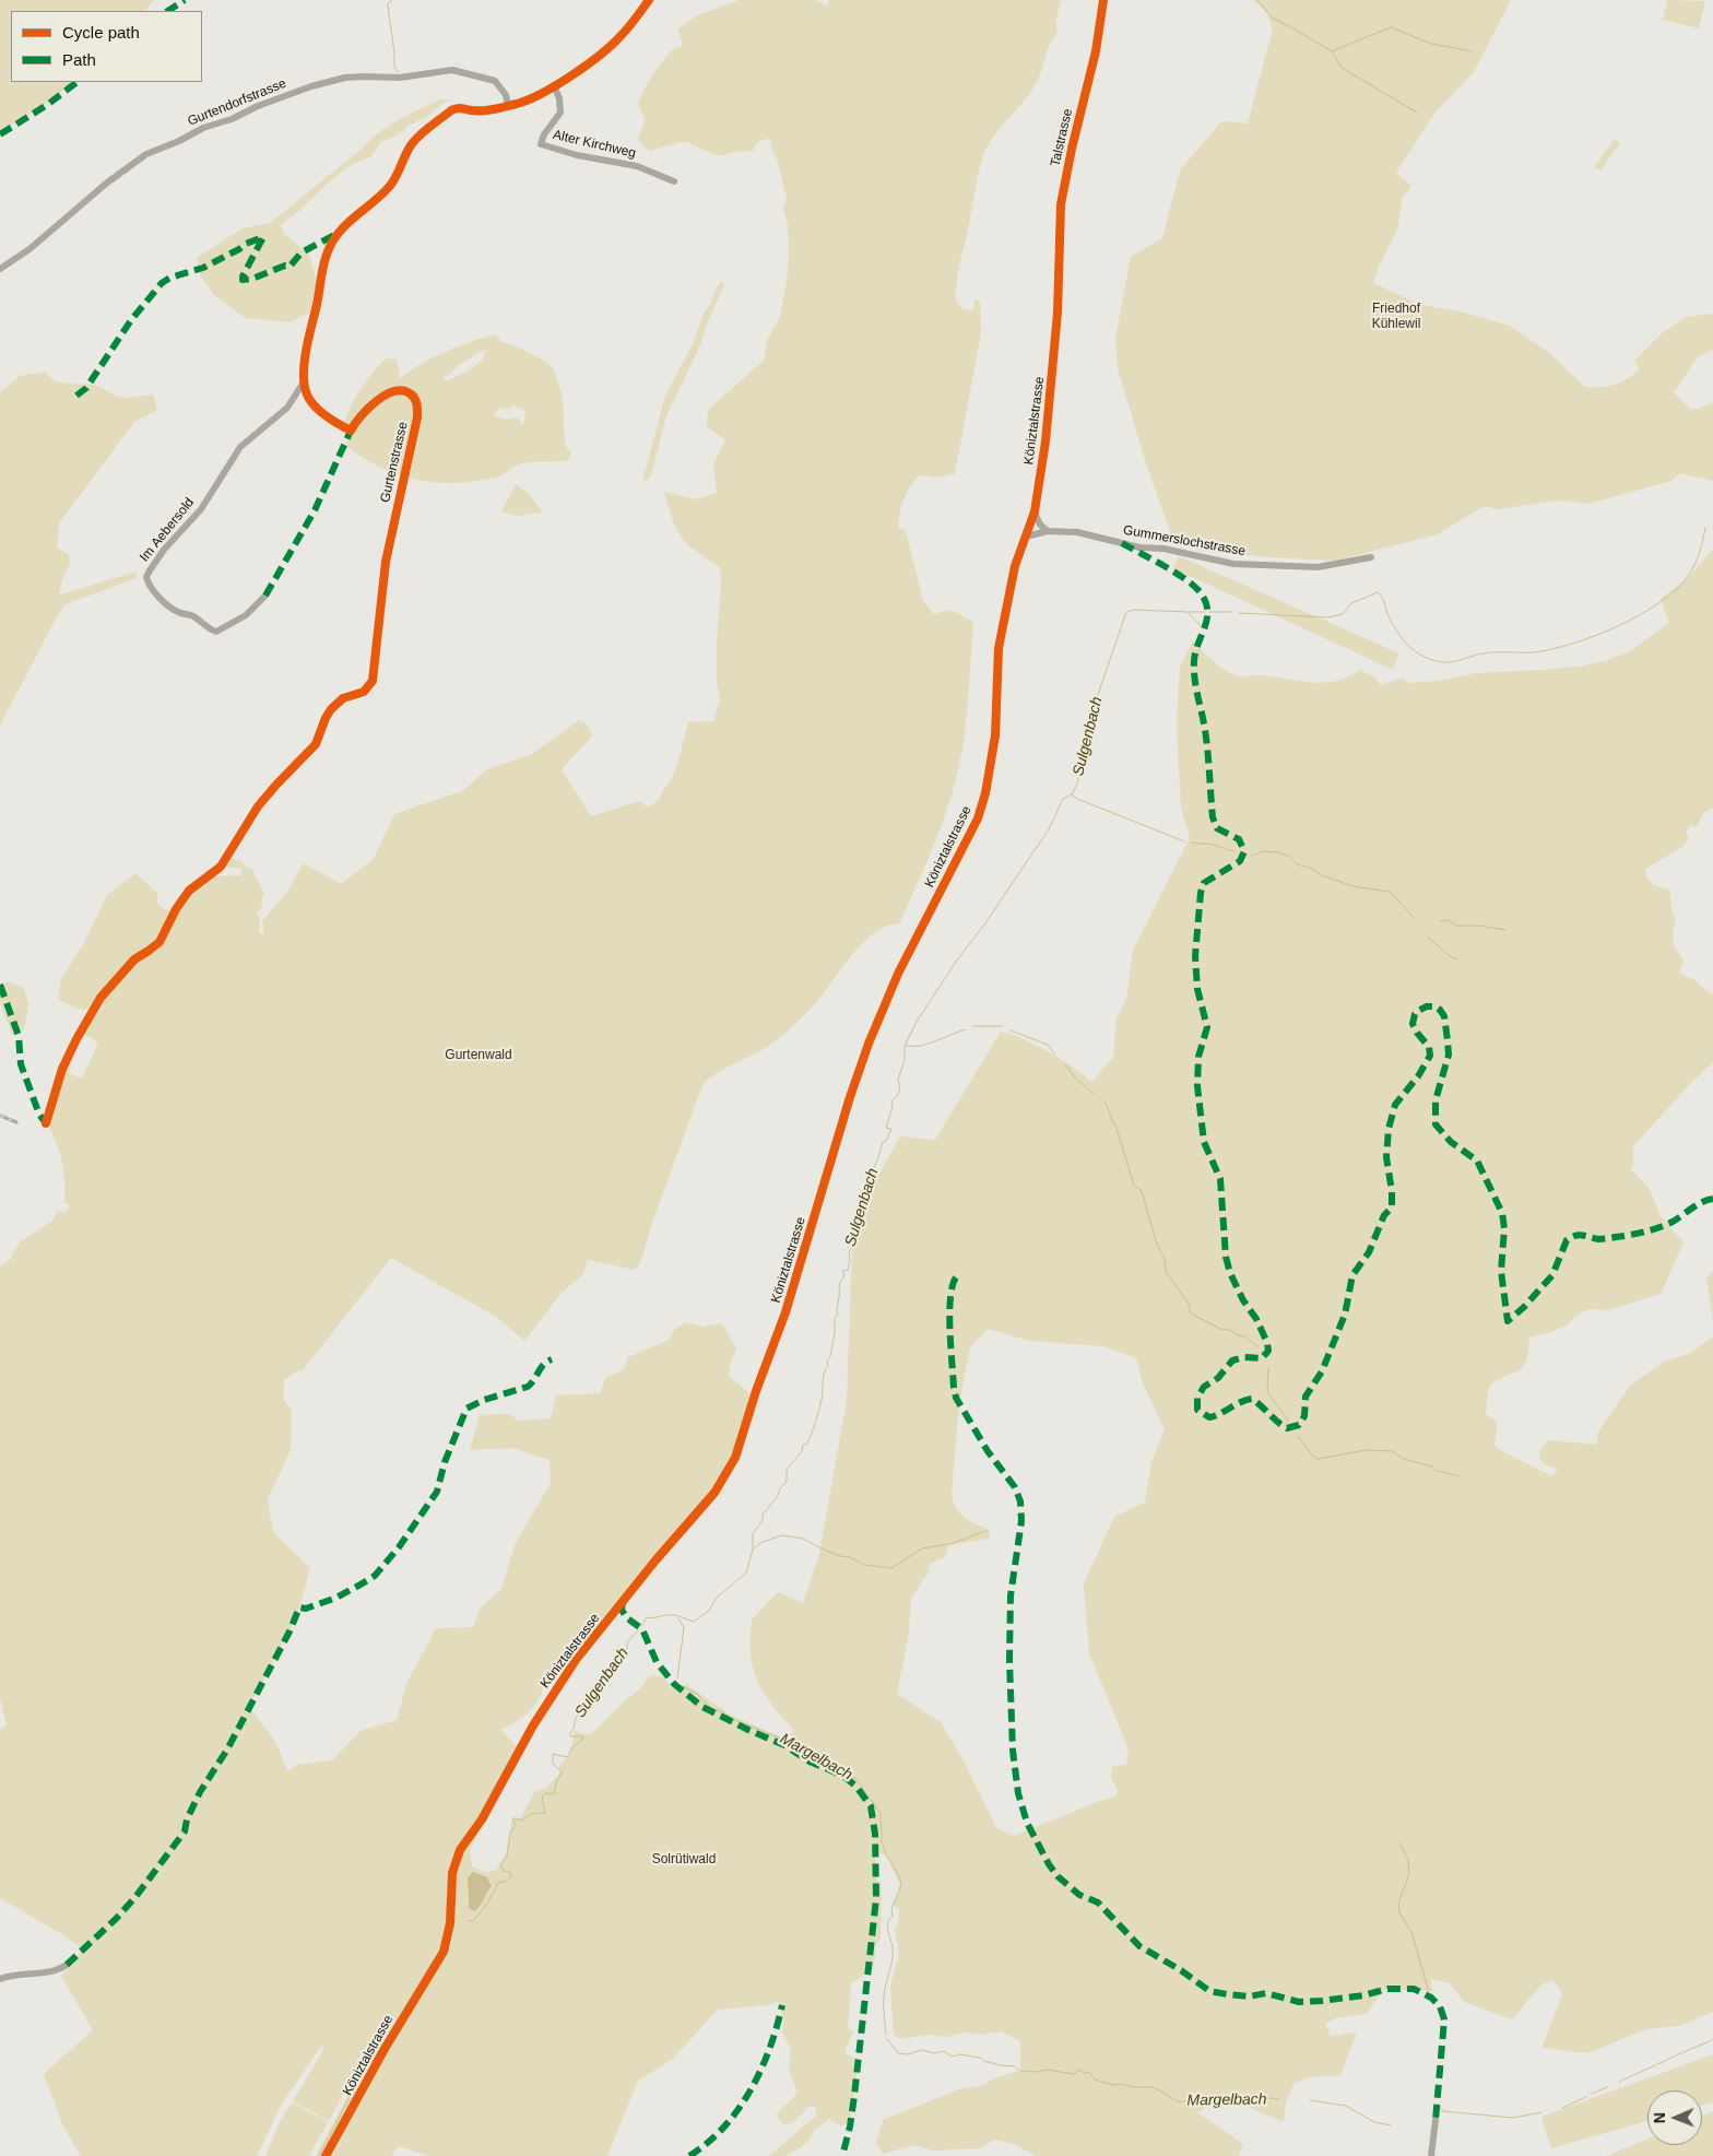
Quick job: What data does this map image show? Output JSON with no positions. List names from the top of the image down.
{
  "streets": {
    "street": [
      "Gurtendorfstrasse",
      "Talstrasse",
      "Alter Kirchweg",
      "Köniztalstrasse",
      "Gurtenstrasse",
      "Im Aebersold",
      "Gummerslochstrasse"
    ]
  },
  "crossings": [
    ["Gurtendorfstrasse", "Gurtenstrasse"],
    ["Talstrasse", "Köniztalstrasse"],
    ["Alter Kirchweg", "Gurtenstrasse"],
    ["Köniztalstrasse", "Gummerslochstrasse"],
    ["Gurtenstrasse", "Im Aebersold"]
  ],
  "water": ["Sulgenbach", "Margelbach"],
  "parks": ["Friedhof Kühlewil", "Gurtenwald", "Solrütiwald"],
  "legend": ["Cycle path", "Path"],
  "north": "left"
}
